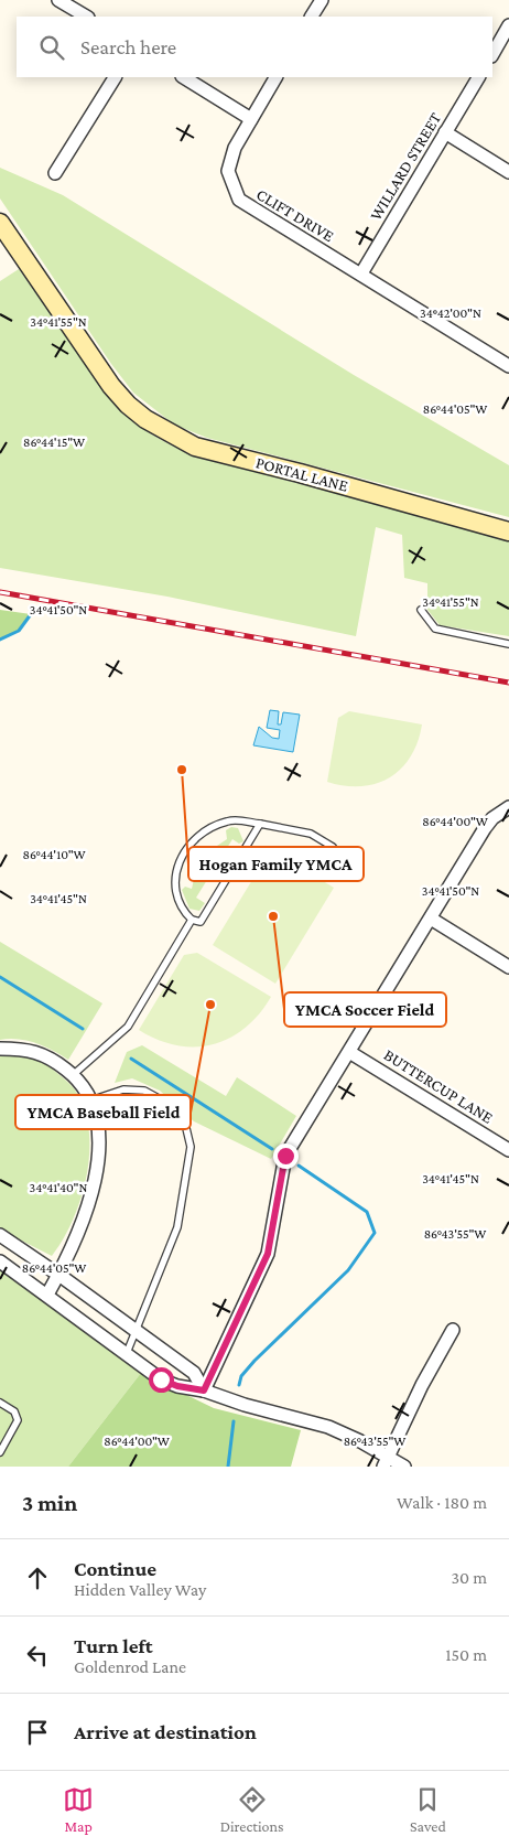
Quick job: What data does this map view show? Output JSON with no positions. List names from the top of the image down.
{
  "streets": {
    "street": [
      "WILLARD STREET",
      "CLIFT DRIVE",
      "PORTAL LANE",
      "BUTTERCUP LANE"
    ]
  },
  "crossings": [
    ["WILLARD STREET", "CLIFT DRIVE"]
  ],
  "places": ["Hogan Family YMCA", "YMCA Soccer Field", "YMCA Baseball Field"],
  "page": {
    "search": "Search here",
    "heading": ["3 min", "Walk · 180 m"],
    "list": [
      ["Continue", "Hidden Valley Way", "30 m"],
      ["Turn left", "Goldenrod Lane", "150 m"],
      "Arrive at destination"
    ],
    "nav": ["Map", "Directions", "Saved"]
  },
  "coordinates": [
    "34°42'00\"N",
    "34°41'55\"N",
    "86°44'05\"W",
    "86°44'15\"W",
    "34°41'50\"N",
    "86°44'00\"W",
    "86°44'10\"W",
    "34°41'45\"N",
    "34°41'40\"N",
    "86°43'55\"W"
  ]
}
